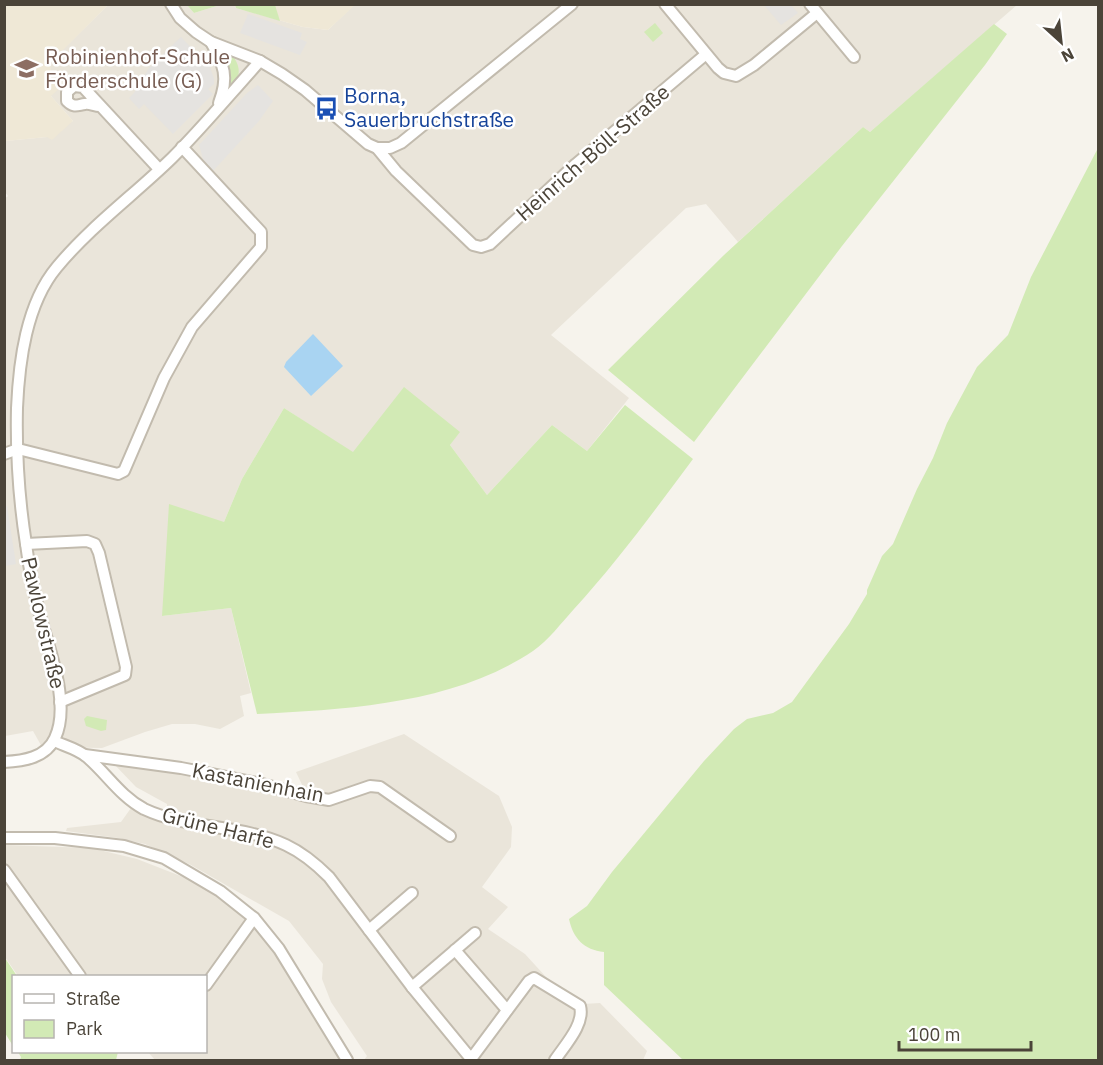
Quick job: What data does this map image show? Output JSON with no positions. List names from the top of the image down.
{
  "streets": {
    "street": [
      "Heinrich-Böll-Straße",
      "Pawlowstraße",
      "Kastanienhain",
      "Grüne Harfe"
    ]
  },
  "crossings": [
    ["Pawlowstraße", "Grüne Harfe"],
    ["Kastanienhain", "Grüne Harfe"]
  ],
  "places": {
    "school or university": ["Robinienhof-Schule Förderschule (G)"],
    "bus stop": ["Borna, Sauerbruchstraße"]
  },
  "legend": ["Straße", "Park"],
  "scale_bar": "100 m",
  "north": "bottom right"
}
